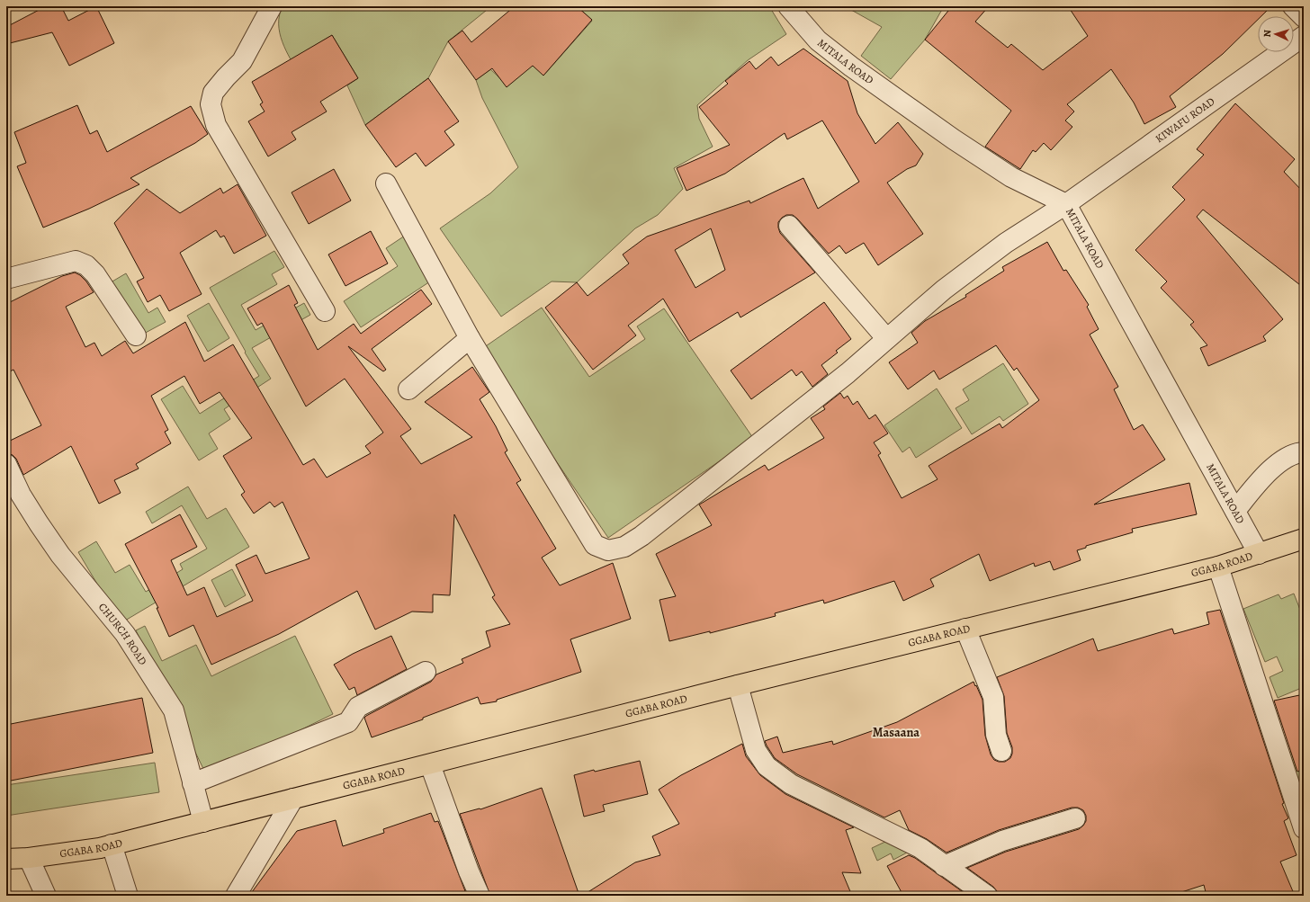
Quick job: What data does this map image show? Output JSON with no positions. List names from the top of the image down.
{
  "streets": {
    "main road": ["GGABA ROAD"],
    "street": ["MITALA ROAD", "KIWAFU ROAD", "CHURCH ROAD"]
  },
  "crossings": [
    ["MITALA ROAD", "KIWAFU ROAD"],
    ["MITALA ROAD", "GGABA ROAD"],
    ["GGABA ROAD", "CHURCH ROAD"]
  ],
  "districts": ["Masaana"],
  "north": "left"
}
